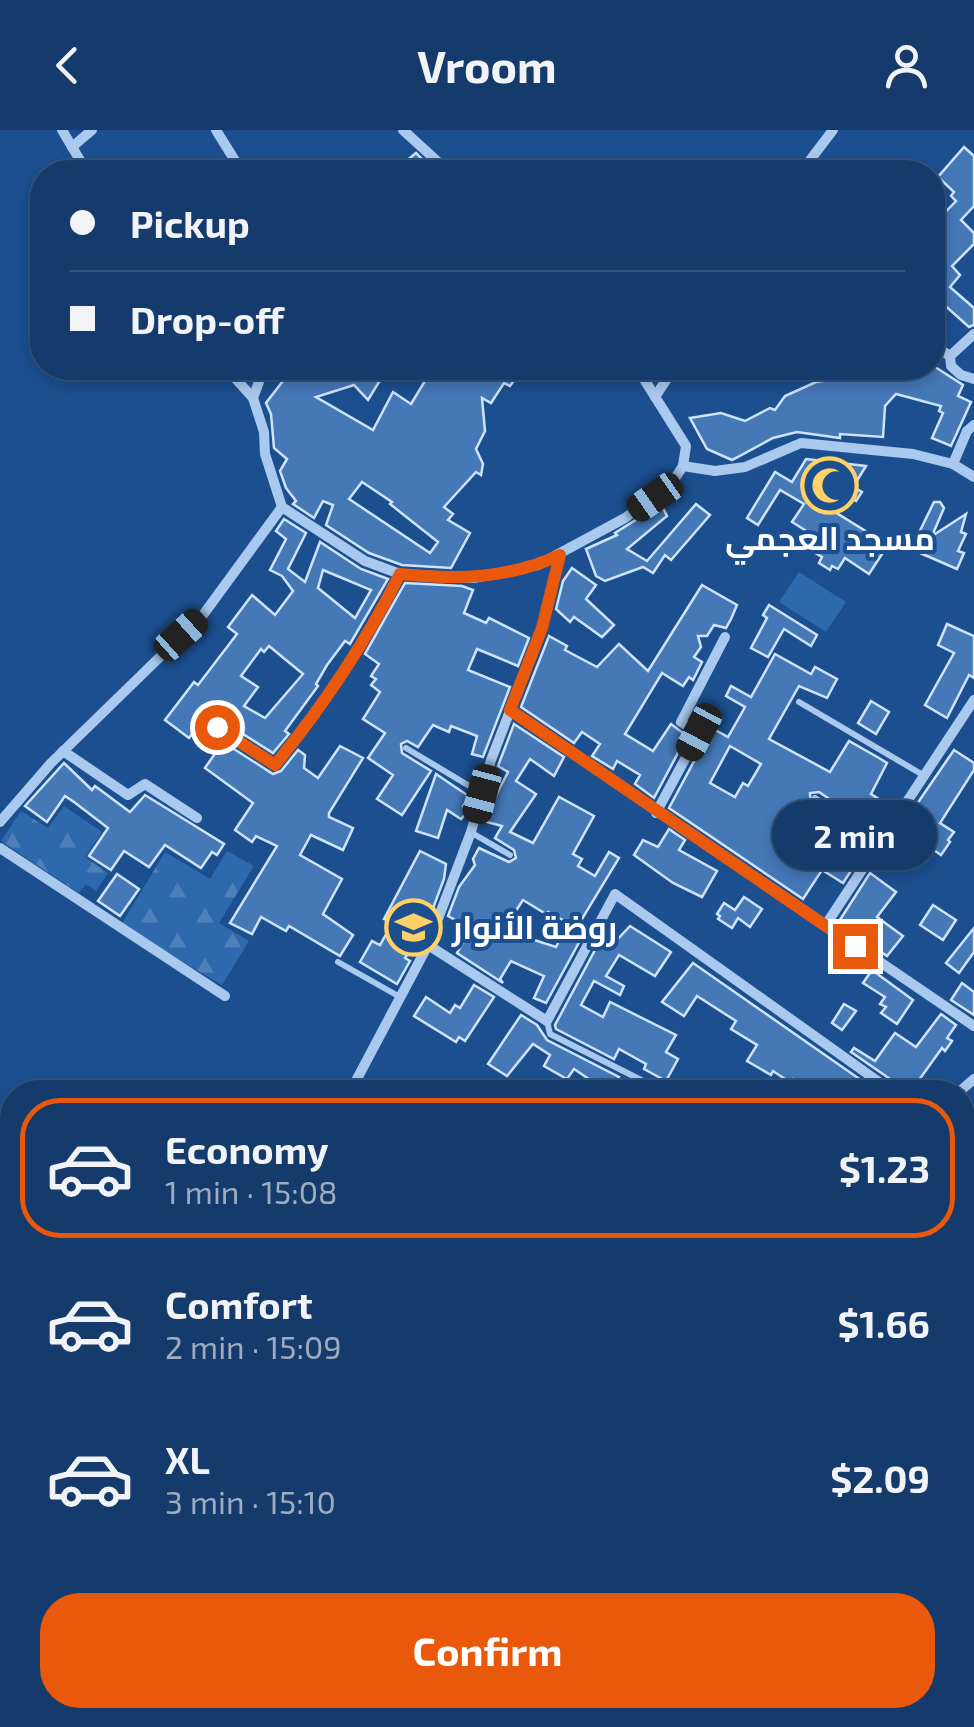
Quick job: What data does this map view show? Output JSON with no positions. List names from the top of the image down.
{
  "places": {
    "mosque": ["مسجد العجمي"],
    "school or university": ["روضة الأنوار"]
  },
  "page": {
    "header": "Vroom",
    "banner": ["Pickup", "Drop-off"],
    "bubble": "2 min",
    "list": [
      {
        "name": "Economy",
        "note": "1 min · 15:08",
        "value": "$1.23"
      },
      {
        "name": "Comfort",
        "note": "2 min · 15:09",
        "value": "$1.66"
      },
      {
        "name": "XL",
        "note": "3 min · 15:10",
        "value": "$2.09"
      }
    ],
    "buttons": "Confirm"
  }
}
